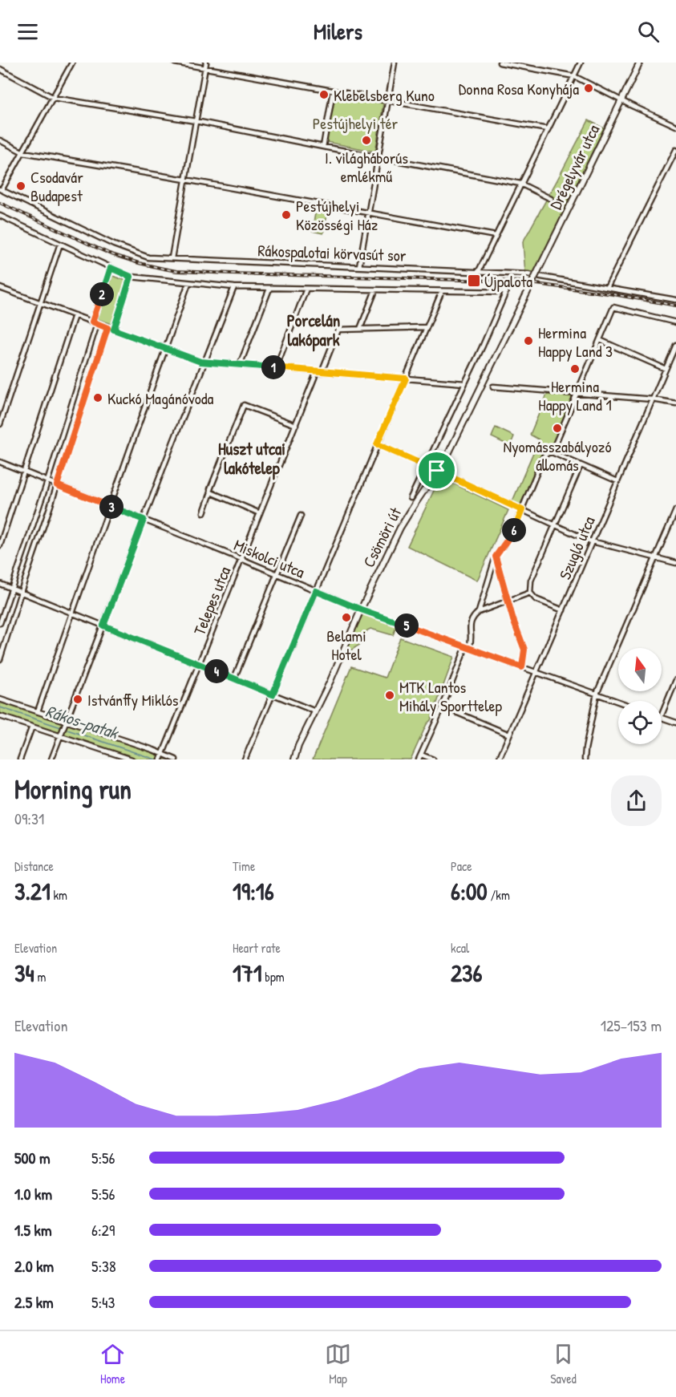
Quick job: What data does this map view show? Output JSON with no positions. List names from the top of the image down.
{
  "streets": {
    "main road": ["Drégelyvár utca", "Csömöri út"],
    "street": [
      "Rákospalotai körvasút sor",
      "Szugló utca",
      "Miskolci utca",
      "Telepes utca"
    ]
  },
  "crossings": [
    ["Drégelyvár utca", "Csömöri út"],
    ["Csömöri út", "Miskolci utca"],
    ["Szugló utca", "Miskolci utca"],
    ["Miskolci utca", "Telepes utca"]
  ],
  "districts": ["Porcelán lakópark", "Huszt utcai lakótelep"],
  "water": ["Rákos-patak"],
  "parks": ["Pestújhelyi tér"],
  "places": {
    "other": [
      "Donna Rosa Konyhája",
      "Klebelsberg Kuno",
      "I. világháborús emlékmű",
      "Csodavár Budapest",
      "Pestújhelyi Közösségi Ház",
      "Hermina Happy Land 3",
      "Hermina Happy Land 1",
      "Kuckó Magánóvoda",
      "Nyomásszabályozó állomás",
      "Belami Hotel",
      "MTK Lantos Mihály Sporttelep",
      "Istvánffy Miklós"
    ],
    "transit": ["Újpalota"]
  },
  "north": "top",
  "page": {
    "header": "Milers",
    "pins": [
      "2",
      "1",
      "3",
      "6",
      "5",
      "4"
    ],
    "heading": ["Morning run", "09:31"],
    "stats": [
      ["Distance", "3.21 km"],
      ["Time", "19:16"],
      ["Pace", "6:00 /km"],
      ["Elevation", "34 m"],
      ["Heart rate", "171 bpm"],
      ["kcal", "236"]
    ],
    "chart": ["Elevation", "125–153 m"],
    "list": [
      {
        "name": "500 m",
        "note": "5:56"
      },
      {
        "name": "1.0 km",
        "note": "5:56"
      },
      {
        "name": "1.5 km",
        "note": "6:29"
      },
      {
        "name": "2.0 km",
        "note": "5:38"
      },
      {
        "name": "2.5 km",
        "note": "5:43"
      }
    ],
    "tabs": ["Home", "Map", "Saved"]
  }
}
